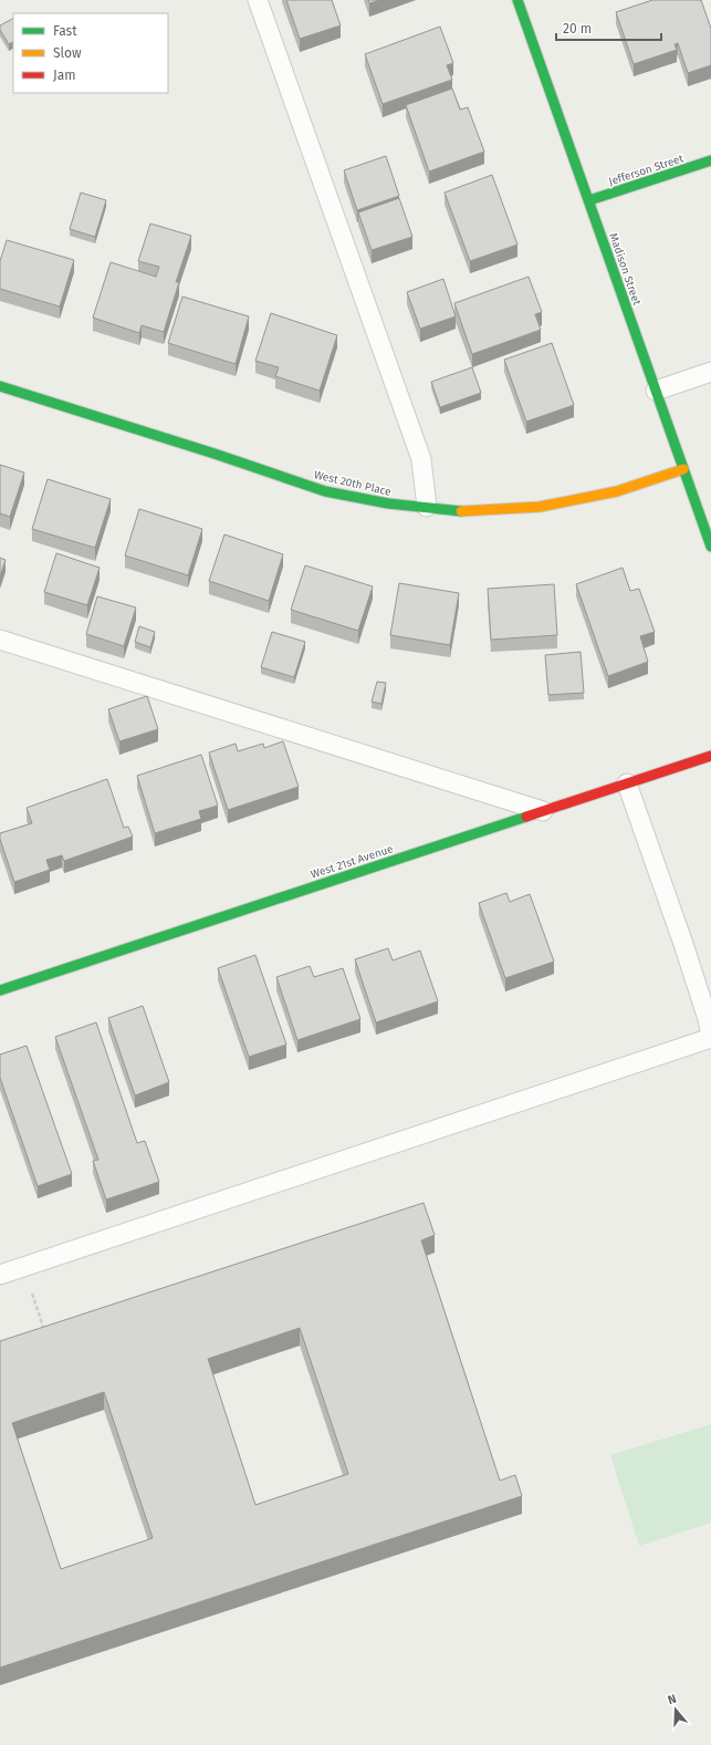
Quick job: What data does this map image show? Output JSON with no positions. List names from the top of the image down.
{
  "streets": {
    "street": [
      "Jefferson Street",
      "Madison Street",
      "West 20th Place",
      "West 21st Avenue"
    ]
  },
  "crossings": [
    ["Jefferson Street", "Madison Street"],
    ["Madison Street", "West 20th Place"]
  ],
  "legend": ["Fast", "Slow", "Jam"],
  "scale_bar": "20 m",
  "north": "top"
}
